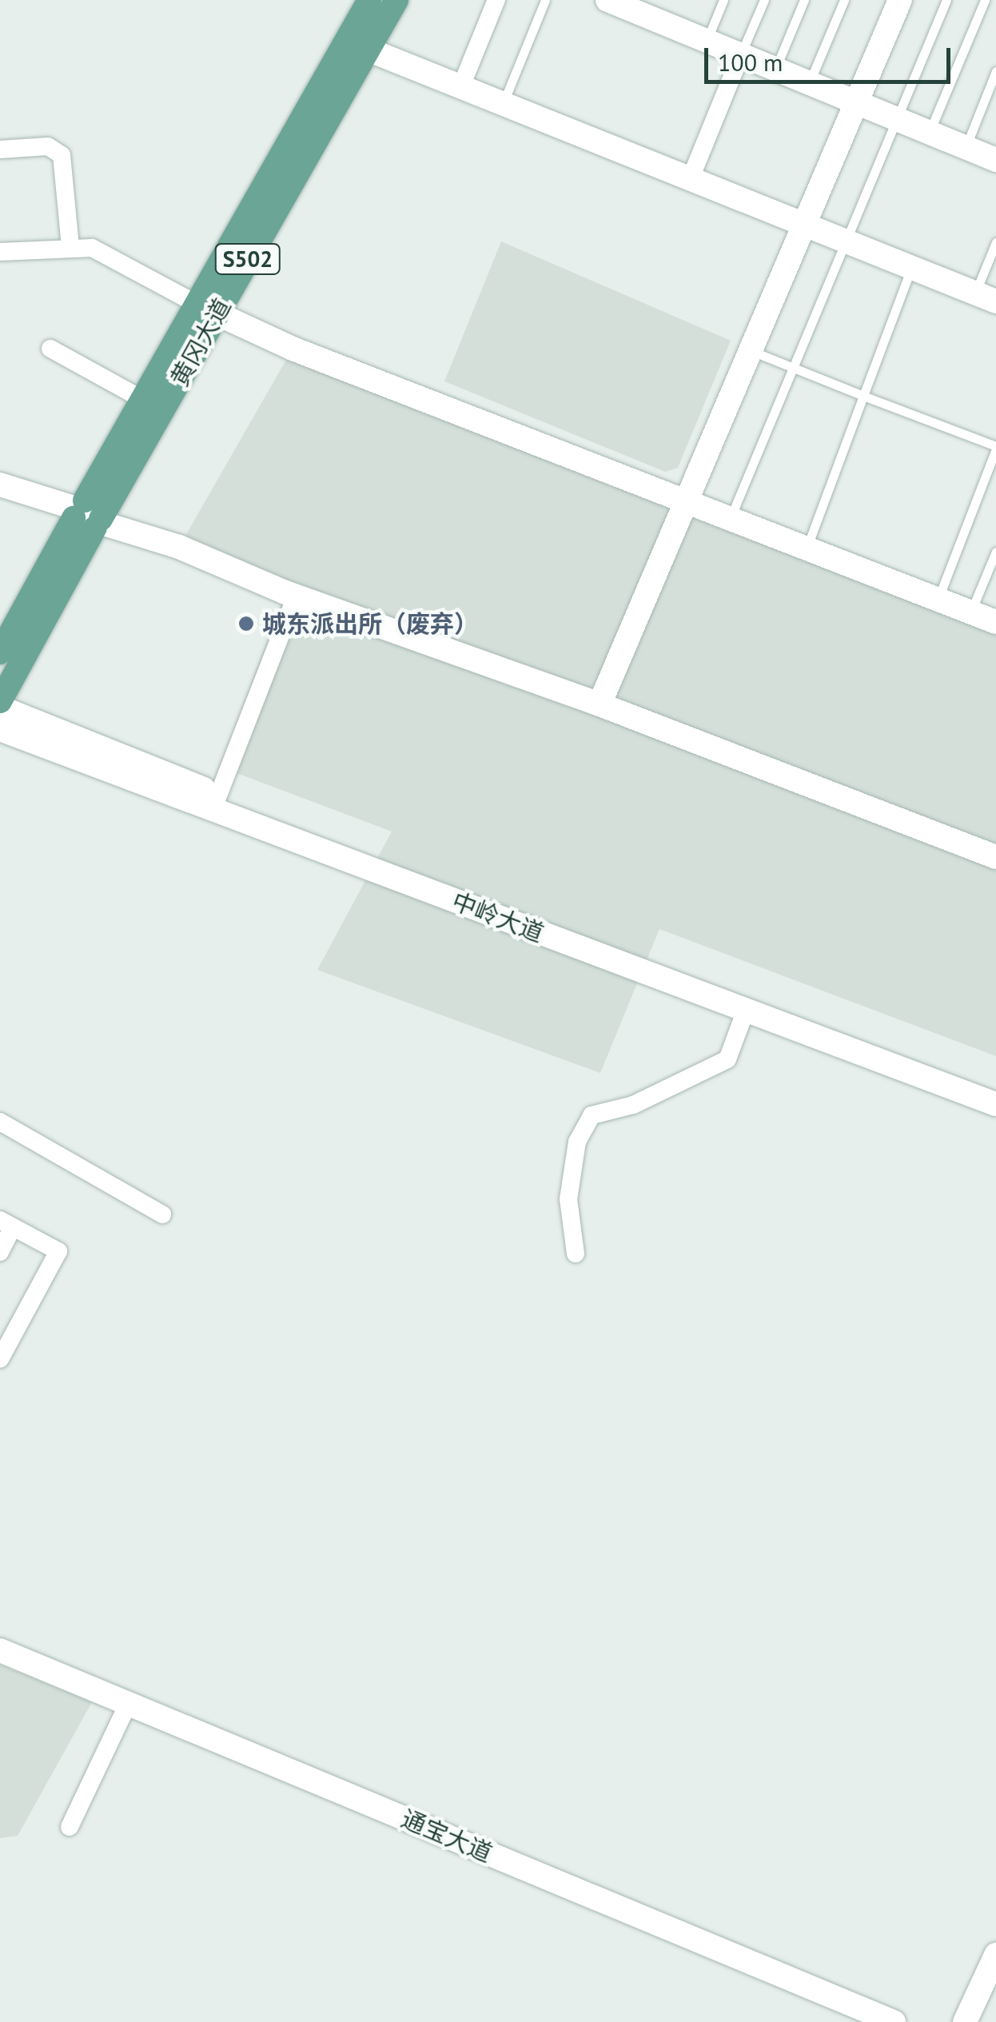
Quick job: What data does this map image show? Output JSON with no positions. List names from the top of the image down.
{
  "streets": {
    "main road": ["S502", "黄冈大道"],
    "street": ["中岭大道", "通宝大道"]
  },
  "crossings": [
    ["黄冈大道", "中岭大道"]
  ],
  "places": ["城东派出所（废弃）"],
  "scale_bar": "100 m"
}
